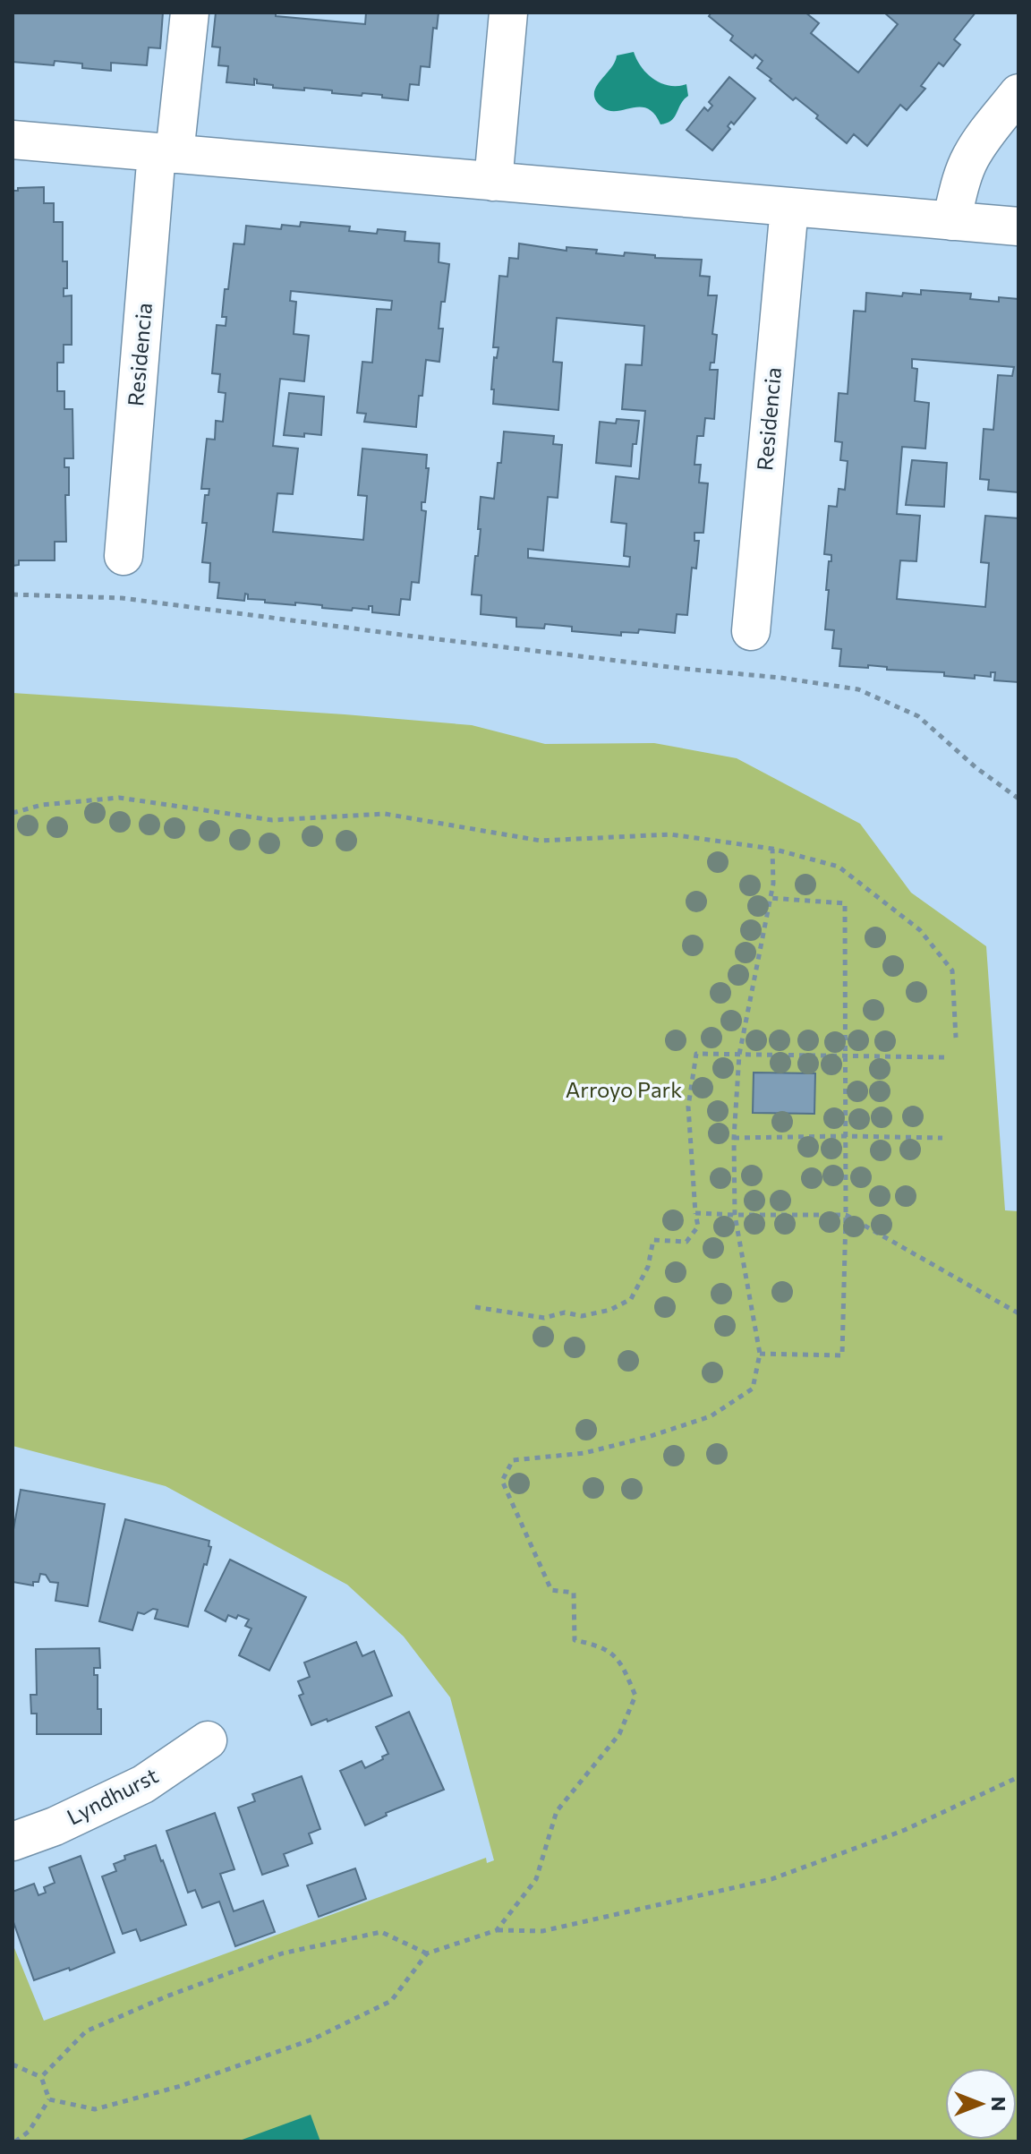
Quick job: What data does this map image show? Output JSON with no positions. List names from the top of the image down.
{
  "streets": {
    "street": ["Residencia", "Lyndhurst"]
  },
  "parks": ["Arroyo Park"],
  "north": "right"
}
